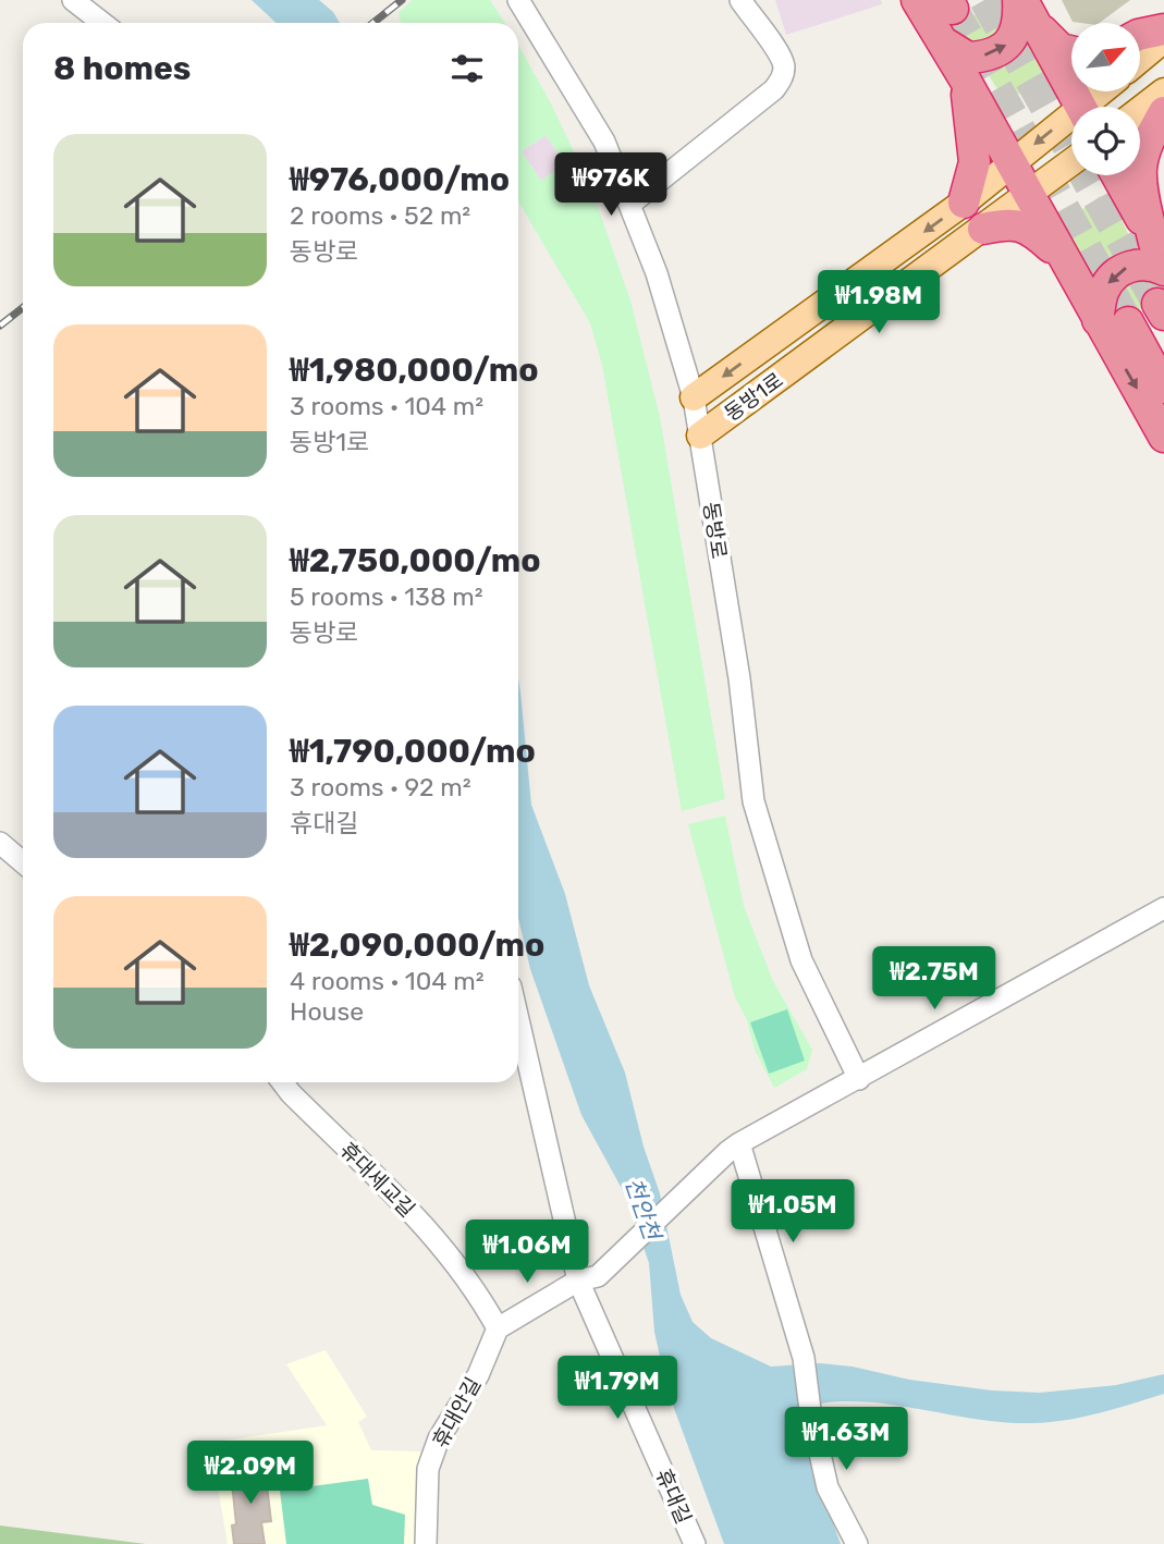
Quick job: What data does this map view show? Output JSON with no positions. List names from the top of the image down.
{
  "streets": {
    "main road": ["동방1로"],
    "street": [
      "동방로",
      "휴대세교길",
      "휴대안길",
      "휴대길"
    ]
  },
  "crossings": [
    ["동방1로", "동방로"],
    ["휴대세교길", "휴대안길"]
  ],
  "water": ["천안천"],
  "north": "top right",
  "page": {
    "heading": "8 homes",
    "list": [
      {
        "name": "₩976,000/mo",
        "note": "2 rooms · 52 m² · 동방로"
      },
      {
        "name": "₩1,980,000/mo",
        "note": "3 rooms · 104 m² · 동방1로"
      },
      {
        "name": "₩2,750,000/mo",
        "note": "5 rooms · 138 m² · 동방로"
      },
      {
        "name": "₩1,790,000/mo",
        "note": "3 rooms · 92 m² · 휴대길"
      },
      {
        "name": "₩2,090,000/mo",
        "note": "4 rooms · 104 m² · House"
      }
    ],
    "price": [
      "₩976K",
      "₩1.98M",
      "₩2.75M",
      "₩1.05M",
      "₩1.06M",
      "₩1.79M",
      "₩1.63M",
      "₩2.09M"
    ]
  }
}
